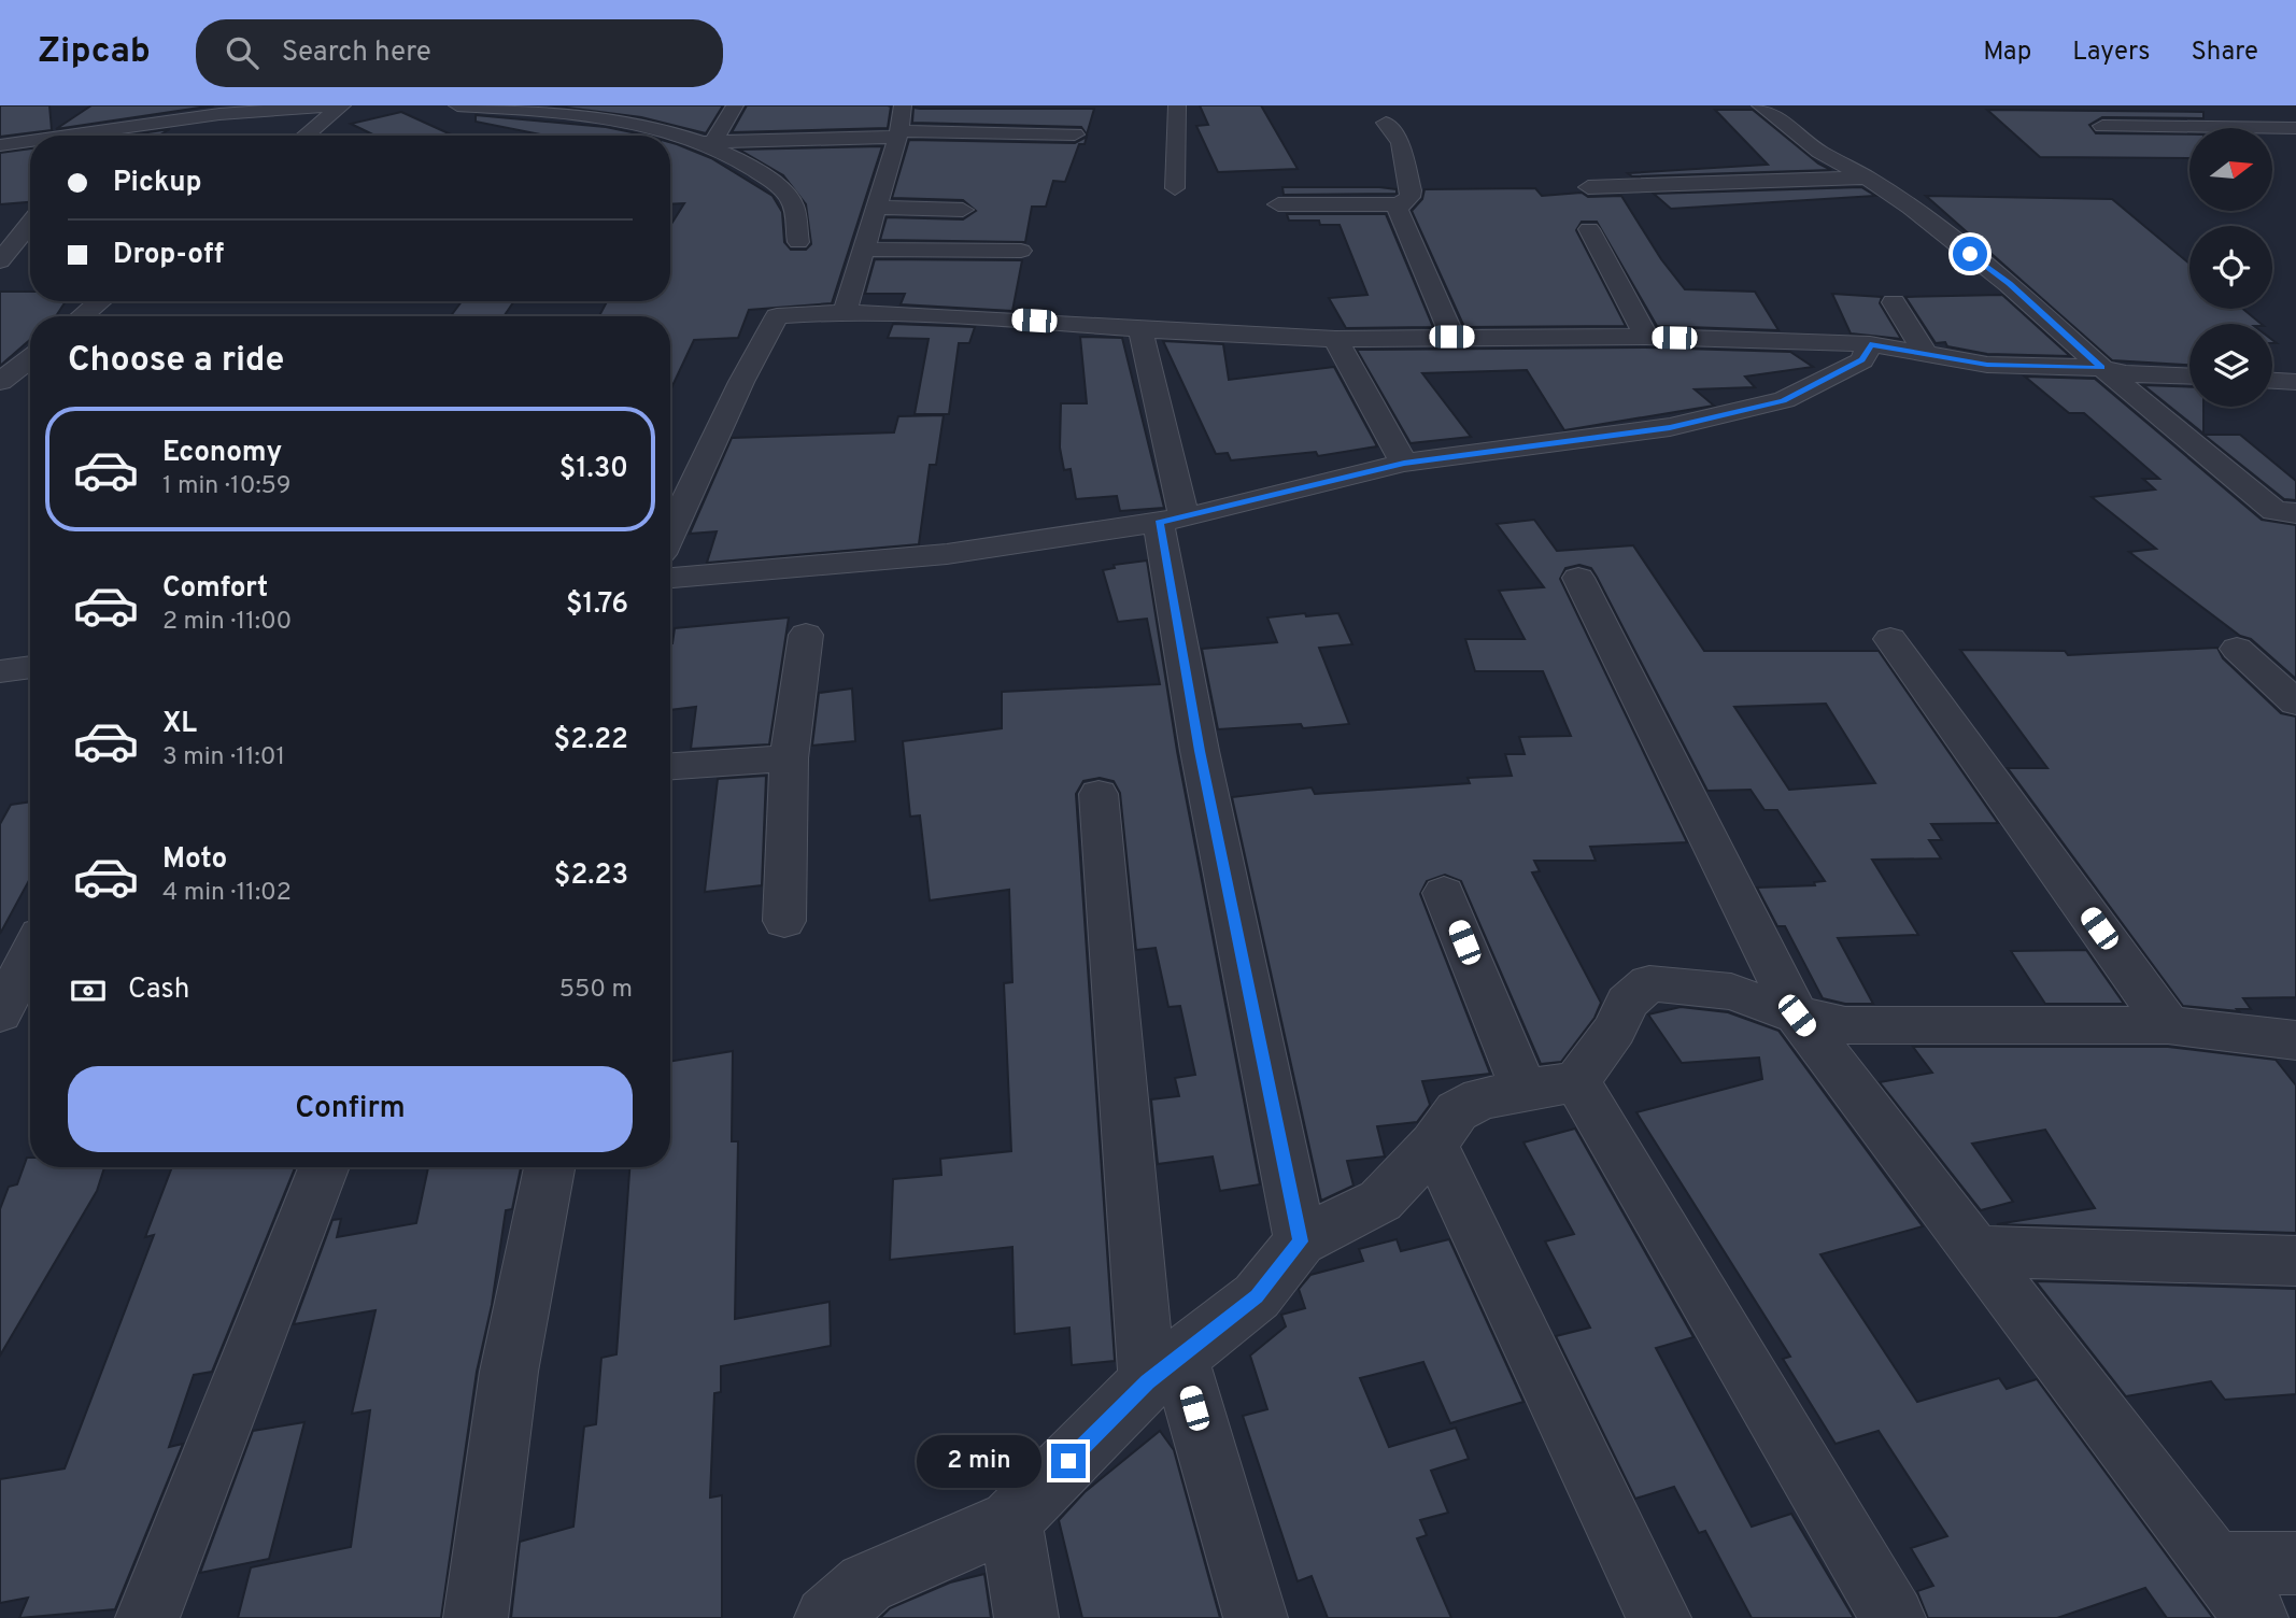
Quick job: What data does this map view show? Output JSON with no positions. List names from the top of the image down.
{
  "north": "right",
  "page": {
    "header": "Zipcab",
    "search": "Search here",
    "nav": ["Map", "Layers", "Share"],
    "banner": ["Pickup", "Drop-off"],
    "heading": "Choose a ride",
    "list": [
      {
        "name": "Economy",
        "note": "1 min · 10:59",
        "value": "$1.30"
      },
      {
        "name": "Comfort",
        "note": "2 min · 11:00",
        "value": "$1.76"
      },
      {
        "name": "XL",
        "note": "3 min · 11:01",
        "value": "$2.22"
      },
      {
        "name": "Moto",
        "note": "4 min · 11:02",
        "value": "$2.23"
      }
    ],
    "pay": ["Cash", "550 m"],
    "buttons": "Confirm",
    "bubble": "2 min"
  }
}
